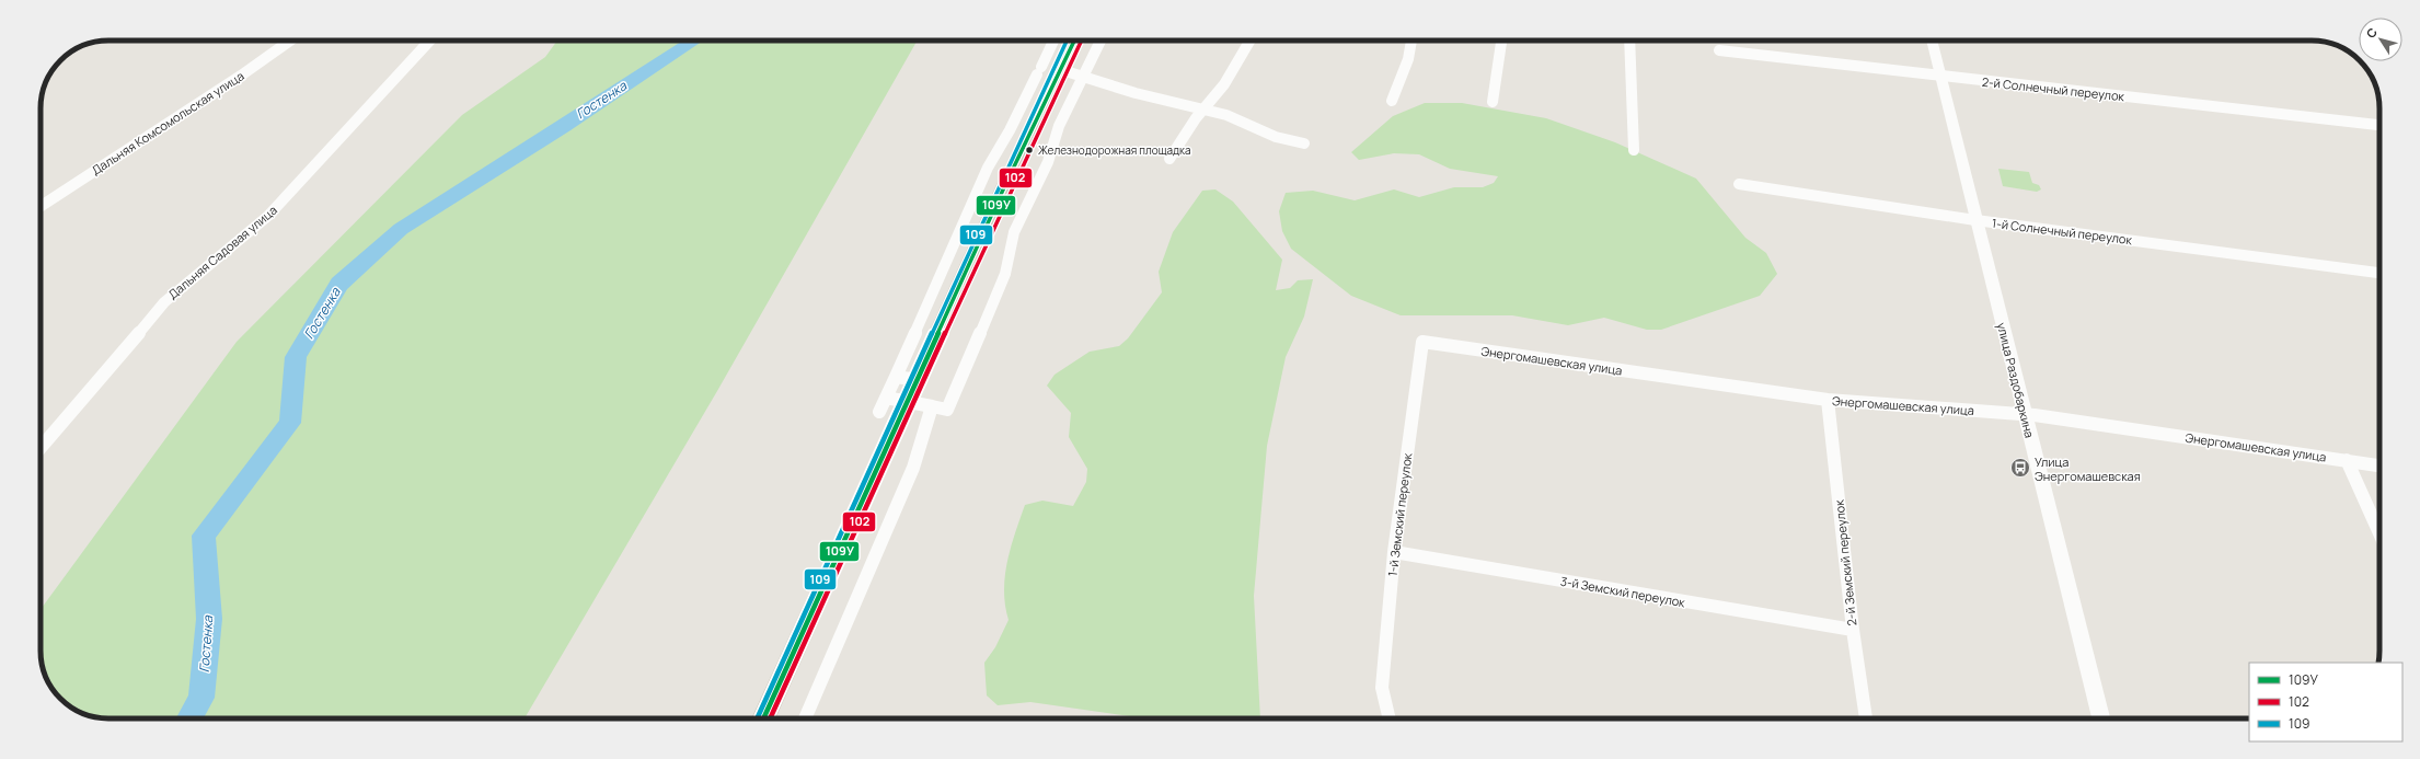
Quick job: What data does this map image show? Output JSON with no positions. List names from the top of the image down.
{
  "streets": {
    "street": [
      "2-й Солнечный переулок",
      "Дальняя Комсомольская улица",
      "1-й Солнечный переулок",
      "Дальняя Садовая улица",
      "Энергомашевская улица",
      "улица Раздобаркина",
      "1-й Земский переулок",
      "2-й Земский переулок",
      "3-й Земский переулок"
    ]
  },
  "crossings": [
    ["2-й Солнечный переулок", "улица Раздобаркина"],
    ["1-й Солнечный переулок", "улица Раздобаркина"],
    ["Энергомашевская улица", "улица Раздобаркина"],
    ["Энергомашевская улица", "1-й Земский переулок"],
    ["Энергомашевская улица", "2-й Земский переулок"],
    ["1-й Земский переулок", "3-й Земский переулок"],
    ["2-й Земский переулок", "3-й Земский переулок"]
  ],
  "water": ["Гостенка"],
  "places": {
    "other": ["Железнодорожная площадка"],
    "bus stop": ["Улица Энергомашевская"]
  },
  "lines": ["transit line 109У", "transit line 102", "transit line 109"],
  "legend": ["109У", "102", "109"],
  "north": "top left"
}
